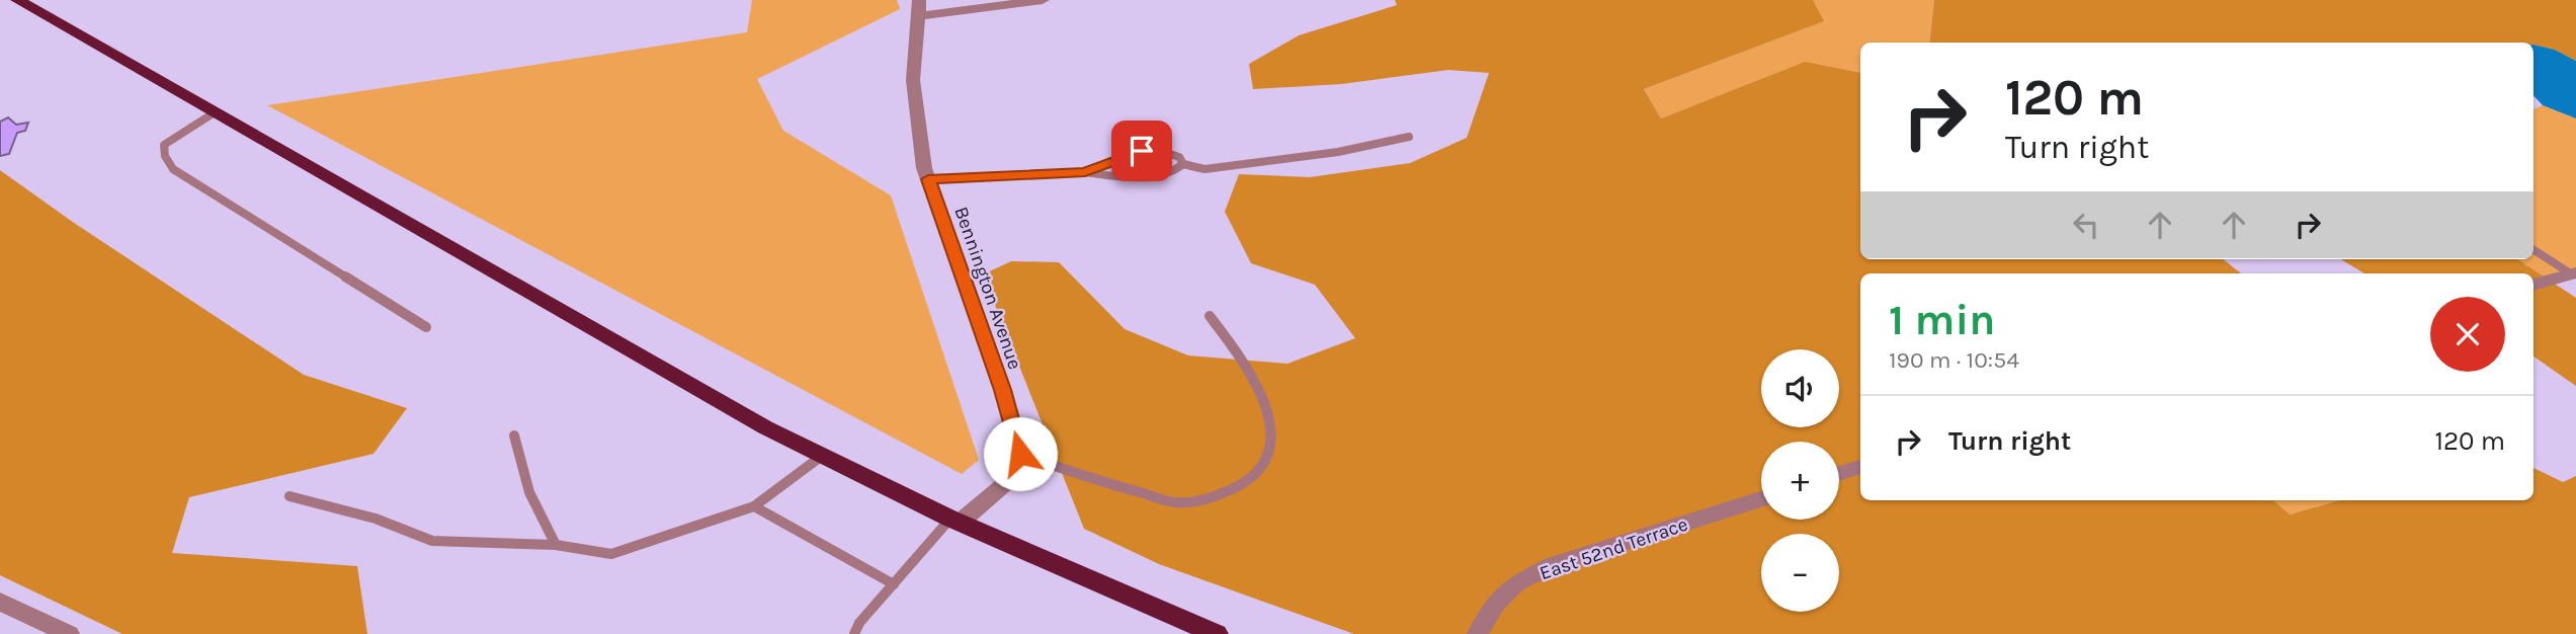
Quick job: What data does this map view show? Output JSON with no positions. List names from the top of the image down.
{
  "streets": {
    "street": ["Bennington Avenue", "East 52nd Terrace"]
  },
  "page": {
    "turn": ["120 m", "Turn right"],
    "heading": ["1 min", "190 m · 10:54"],
    "map_buttons": ["+", "−"],
    "list": [
      {
        "name": "Turn right",
        "value": "120 m"
      }
    ]
  }
}
